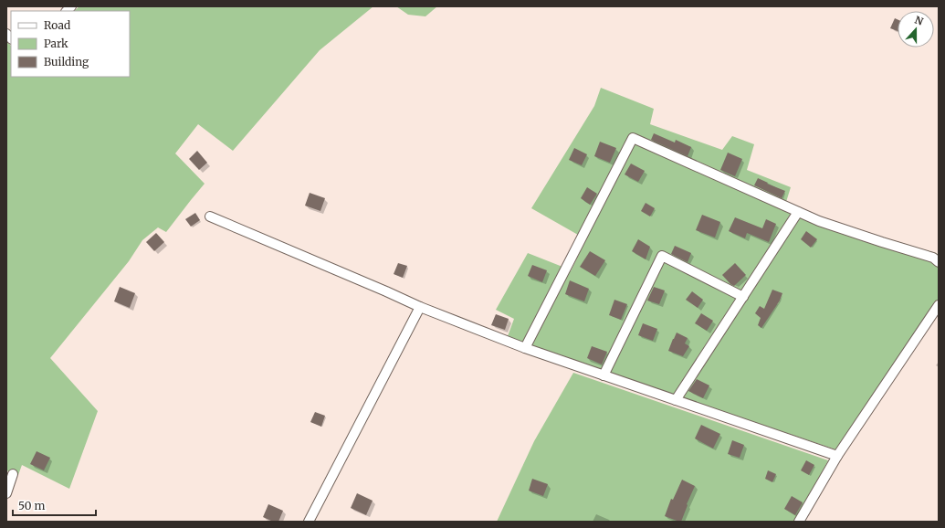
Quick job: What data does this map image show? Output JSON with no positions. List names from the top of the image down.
{
  "legend": ["Road", "Park", "Building"],
  "scale_bar": "50 m",
  "north": "top"
}
